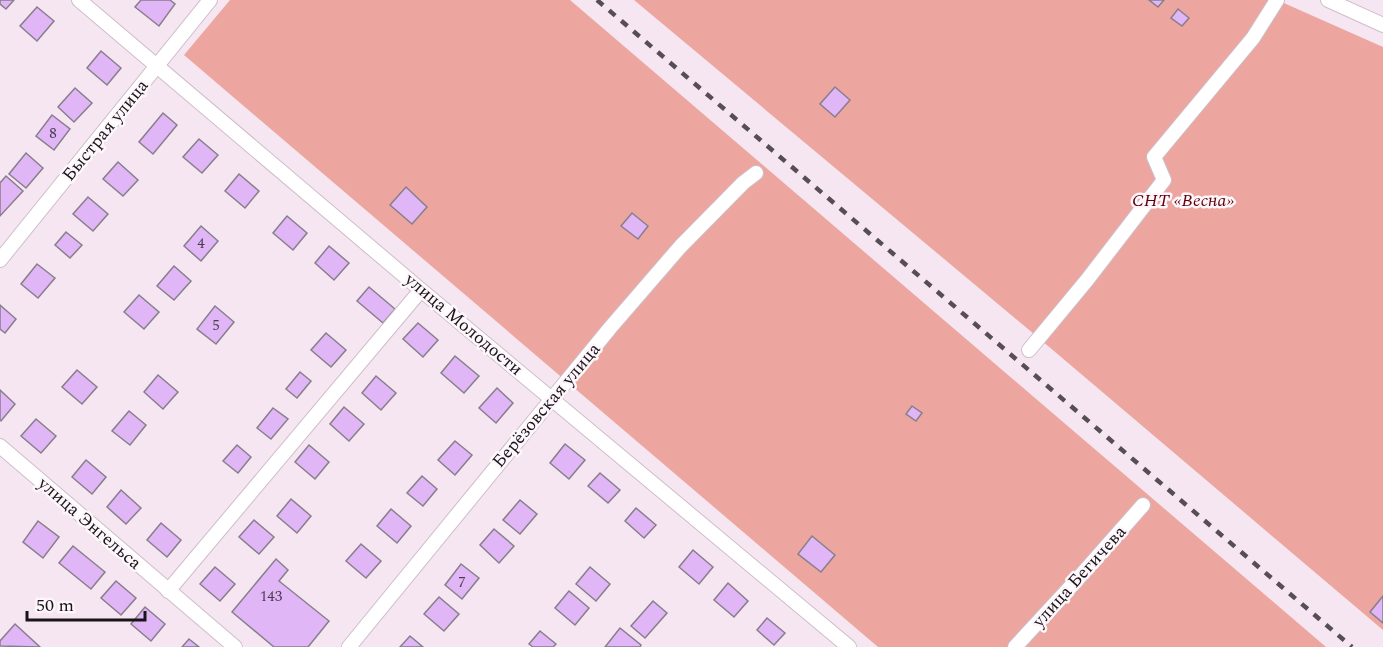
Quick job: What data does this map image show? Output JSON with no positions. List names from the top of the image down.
{
  "streets": {
    "street": [
      "Быстрая улица",
      "улица Молодости",
      "Берёзовская улица",
      "улица Энгельса",
      "улица Бегичева"
    ]
  },
  "crossings": [
    ["Быстрая улица", "улица Молодости"],
    ["улица Молодости", "Берёзовская улица"]
  ],
  "parks": ["СНТ «Весна»"],
  "house_numbers": [
    "8",
    "4",
    "5",
    "7",
    "143"
  ],
  "scale_bar": "50 m"
}
